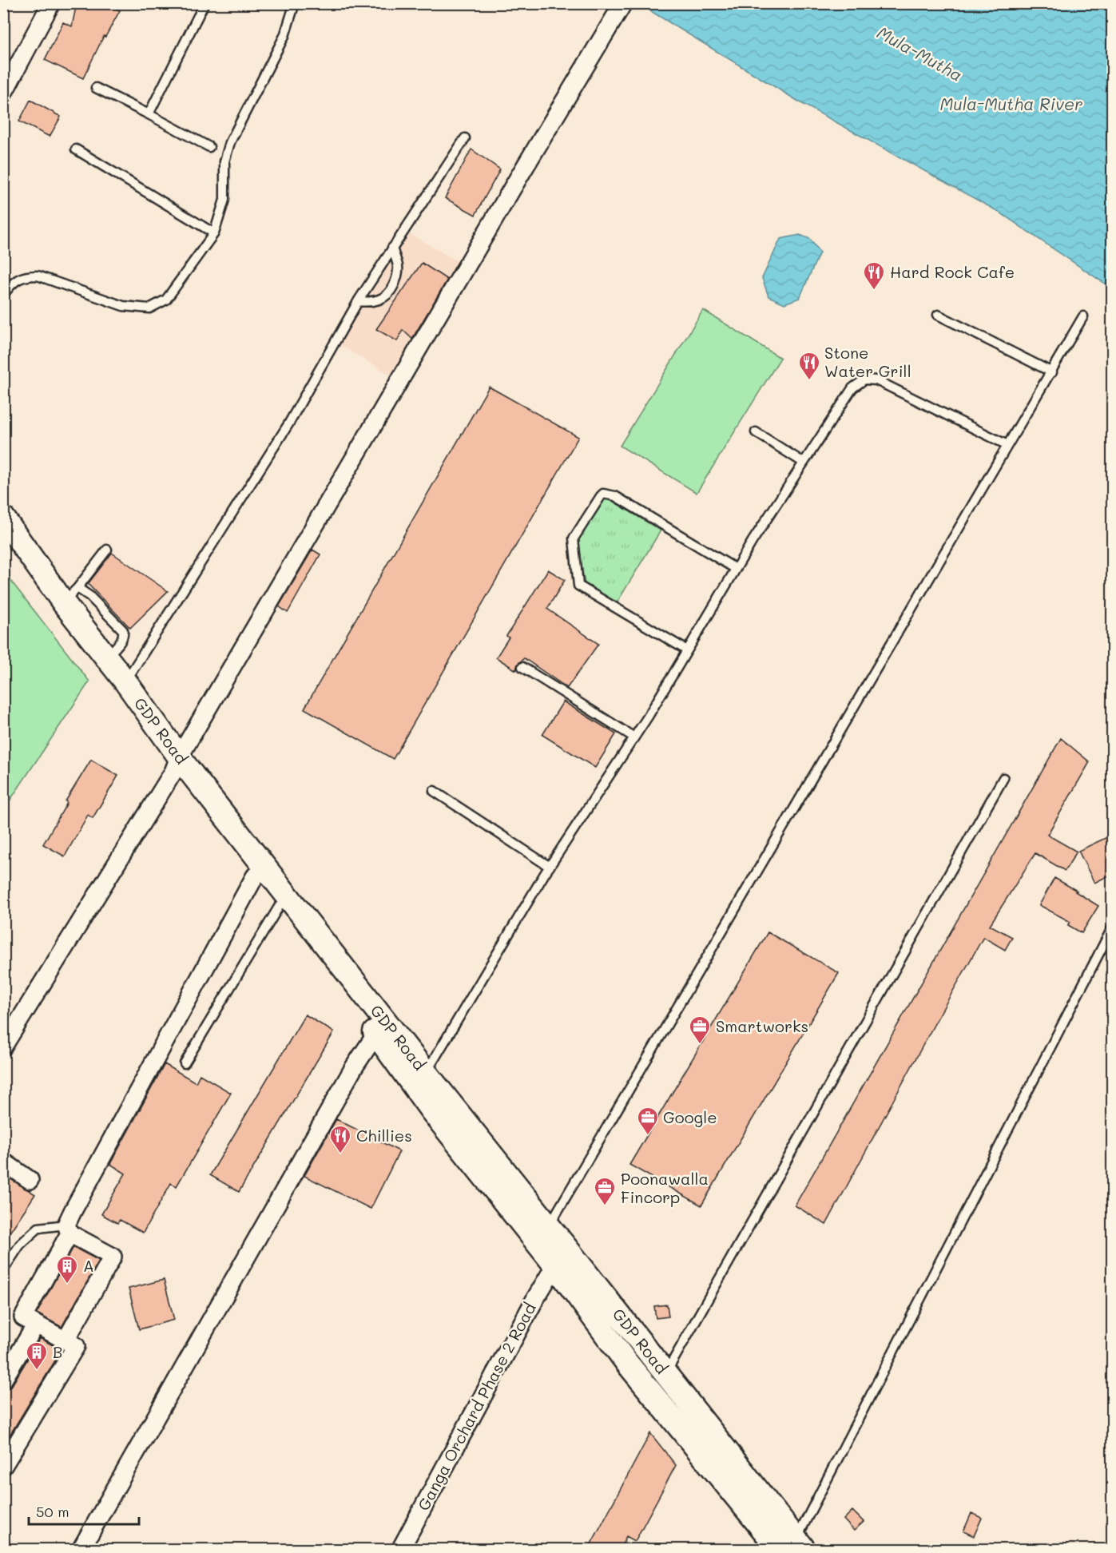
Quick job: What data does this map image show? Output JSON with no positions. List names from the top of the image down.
{
  "streets": {
    "main road": ["GDP Road"],
    "street": ["Ganga Orchard Phase 2 Road"]
  },
  "crossings": [
    ["GDP Road", "Ganga Orchard Phase 2 Road"]
  ],
  "water": ["Mula-Mutha", "Mula-Mutha River"],
  "places": {
    "restaurant": ["Hard Rock Cafe", "Stone Water Grill", "Chillies"],
    "office": ["Smartworks", "Google", "Poonawalla Fincorp"],
    "building": ["A", "B"]
  },
  "scale_bar": "50 m"
}
